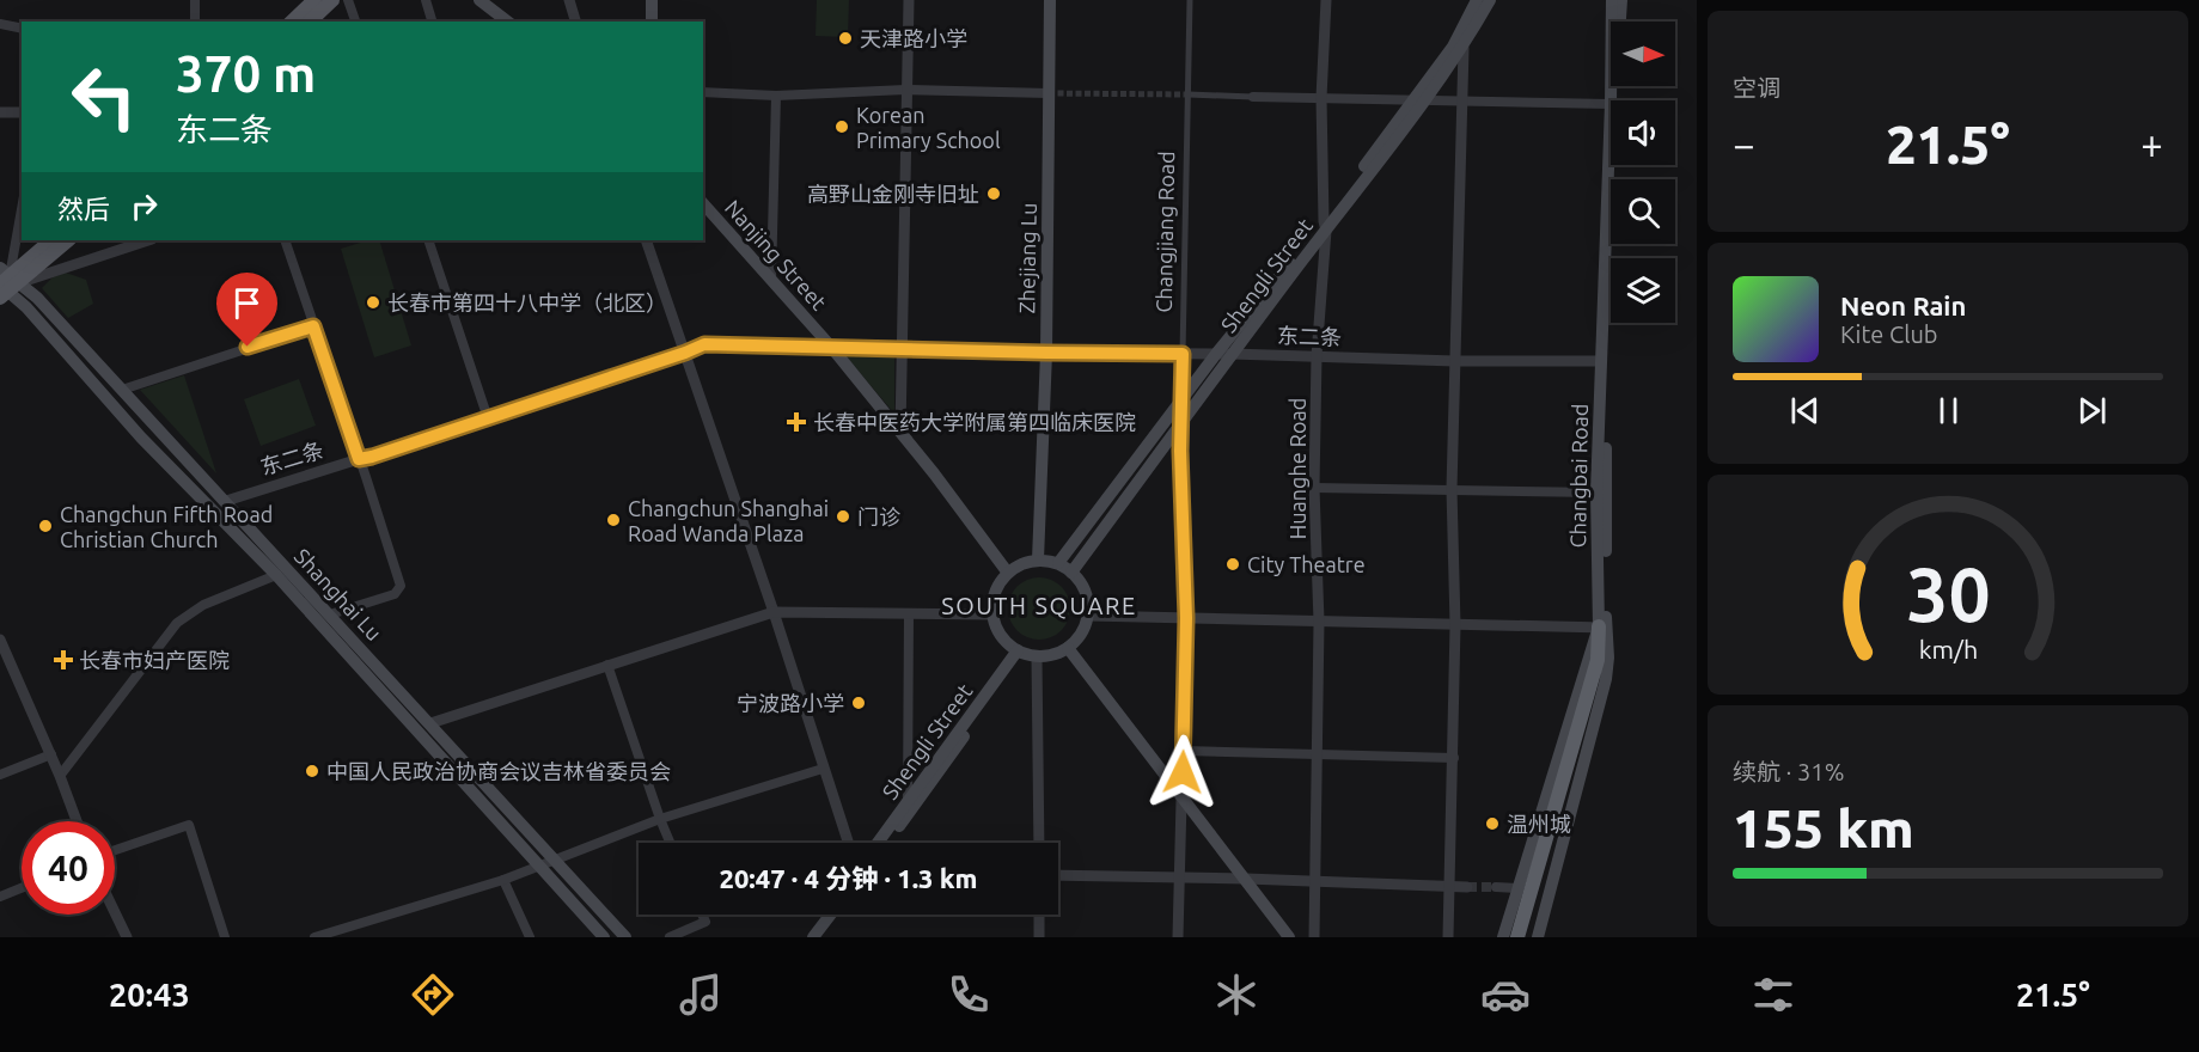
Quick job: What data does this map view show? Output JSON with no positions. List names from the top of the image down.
{
  "streets": {
    "main road": [
      "Nanjing Street",
      "Zhejiang Lu",
      "Shengli Street",
      "Changbai Road",
      "Shanghai Lu"
    ],
    "street": ["Changjiang Road", "东二条", "Huanghe Road"]
  },
  "crossings": [
    ["Changjiang Road", "Shengli Street"],
    ["Changjiang Road", "东二条"],
    ["Nanjing Street", "Zhejiang Lu"],
    ["Nanjing Street", "Shengli Street"],
    ["Nanjing Street", "东二条"],
    ["Zhejiang Lu", "Shengli Street"],
    ["Zhejiang Lu", "东二条"],
    ["Shengli Street", "东二条"],
    ["Shengli Street", "Huanghe Road"],
    ["东二条", "Huanghe Road"],
    ["东二条", "Changbai Road"],
    ["东二条", "Shanghai Lu"]
  ],
  "districts": ["SOUTH SQUARE"],
  "places": {
    "other": [
      "天津路小学",
      "Korean Primary School",
      "高野山金刚寺旧址",
      "长春市第四十八中学（北区）",
      "门诊",
      "Changchun Shanghai Road Wanda Plaza",
      "Changchun Fifth Road Christian Church",
      "City Theatre",
      "宁波路小学",
      "中国人民政治协商会议吉林省委员会",
      "温州城"
    ],
    "health": ["长春中医药大学附属第四临床医院", "长春市妇产医院"]
  },
  "north": "right",
  "page": {
    "tile": [
      "空调",
      ["续航 · 31%", "155 km"]
    ],
    "turn": ["370 m", "东二条"],
    "heat": ["−", "21.5°", "+"],
    "then": "然后",
    "song": ["Neon Rain", "Kite Club"],
    "limit": "40",
    "trip": "20:47 · 4 分钟 · 1.3 km",
    "tabs": ["20:43", "21.5°"],
    "gauge": ["30", "km/h"]
  }
}
